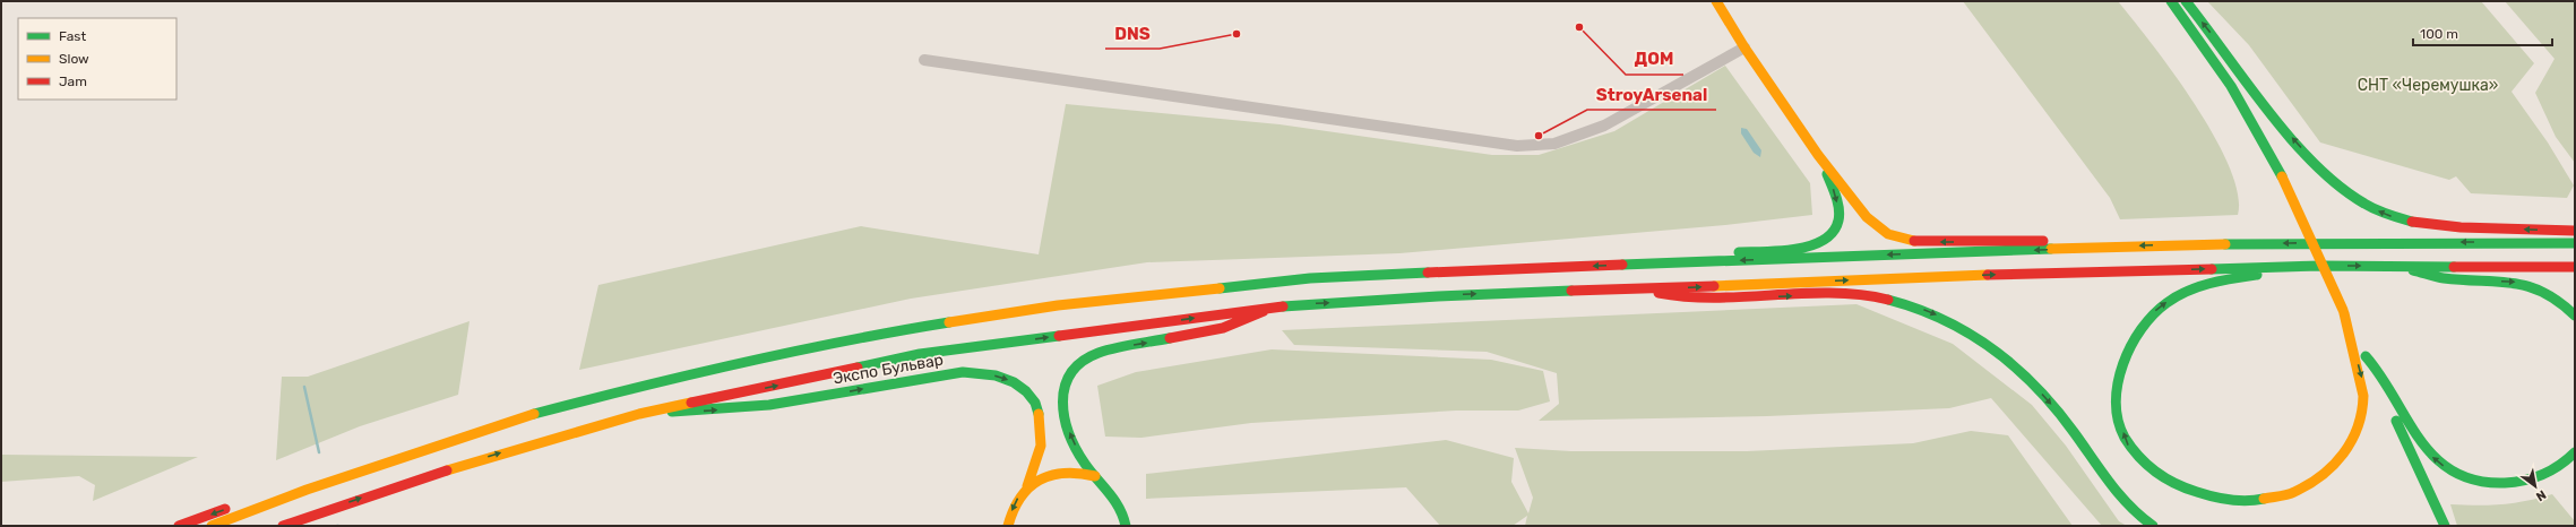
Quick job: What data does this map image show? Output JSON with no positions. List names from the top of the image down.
{
  "streets": {
    "main road": ["Экспо Бульвар"]
  },
  "parks": ["СНТ «Черемушка»"],
  "places": ["ДОМ", "DNS", "StroyArsenal"],
  "legend": ["Fast", "Slow", "Jam"],
  "scale_bar": "100 m",
  "north": "bottom right"
}
